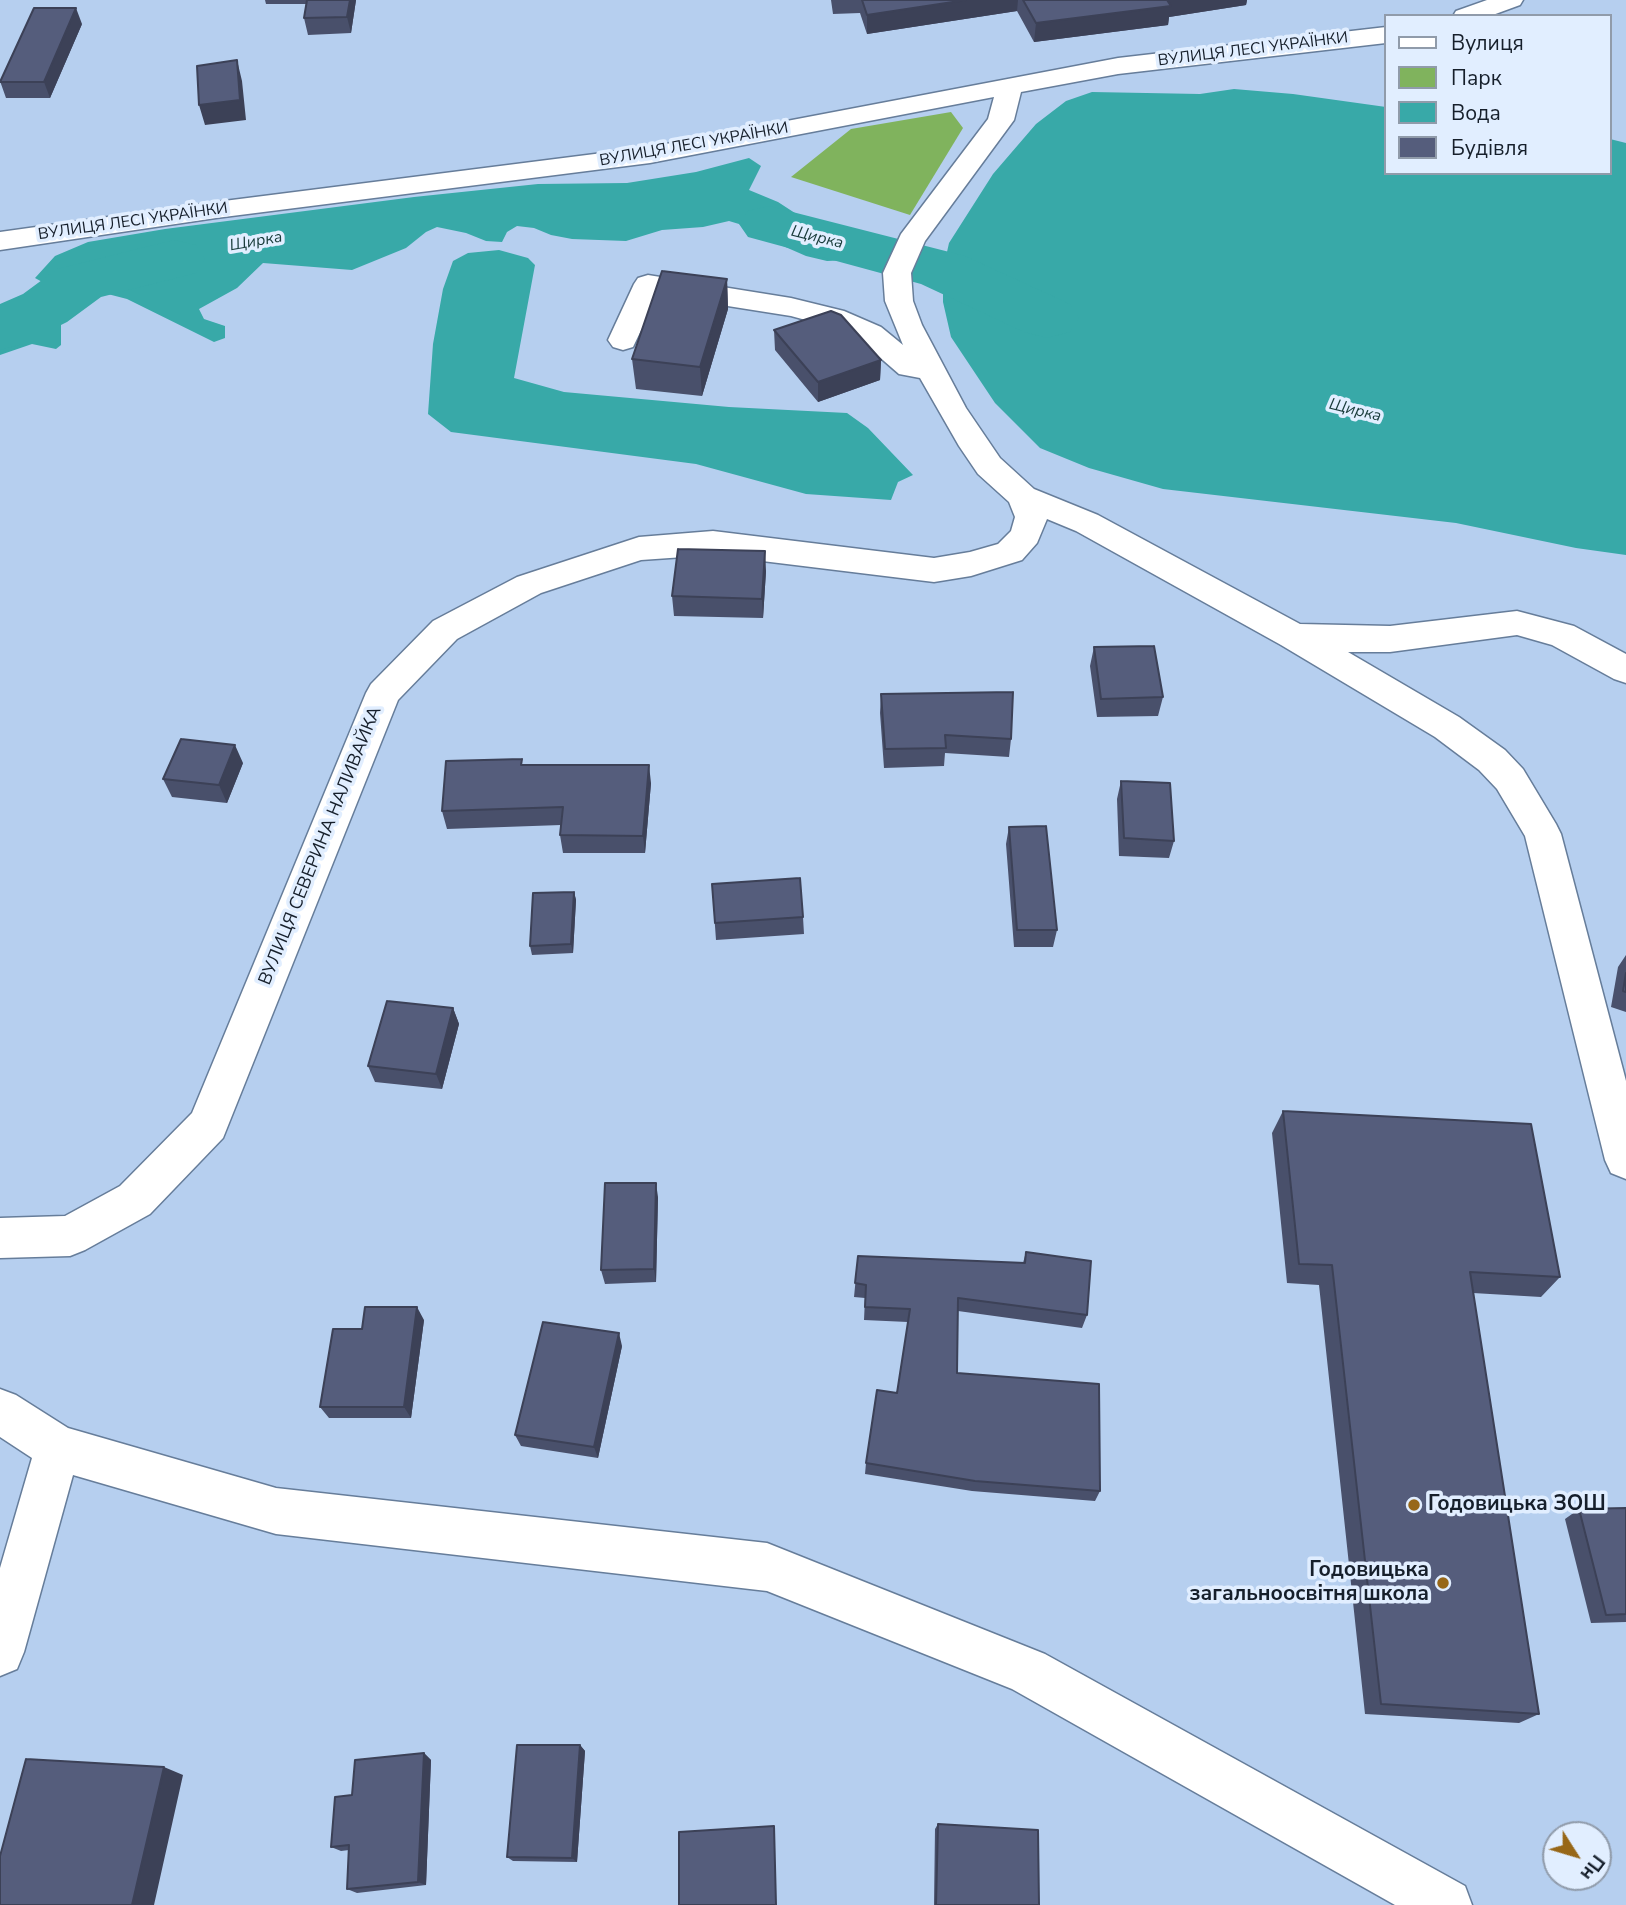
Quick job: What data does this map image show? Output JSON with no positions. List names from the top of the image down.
{
  "streets": {
    "street": ["ВУЛИЦЯ ЛЕСІ УКРАЇНКИ", "ВУЛИЦЯ СЕВЕРИНА НАЛИВАЙКА"]
  },
  "water": ["Щирка"],
  "places": ["Годовицька ЗОШ", "Годовицька загальноосвітня школа"],
  "legend": [
    "Вулиця",
    "Парк",
    "Вода",
    "Будівля"
  ],
  "north": "bottom right"
}
